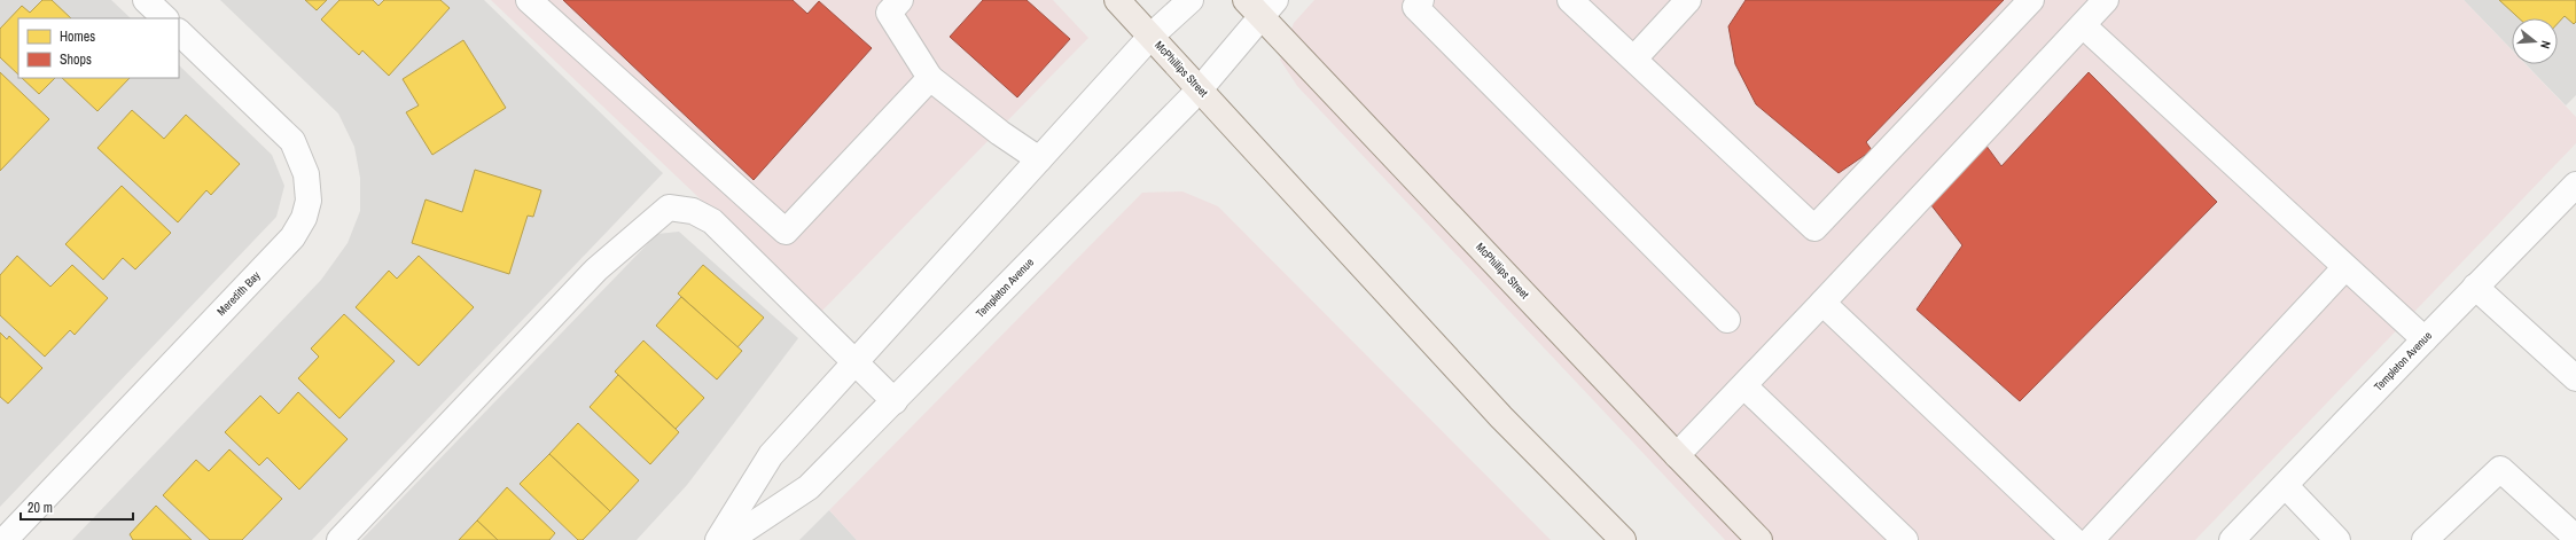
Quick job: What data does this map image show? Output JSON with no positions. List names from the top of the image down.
{
  "streets": {
    "main road": ["McPhillips Street"],
    "street": ["Templeton Avenue", "Meredith Bay"]
  },
  "crossings": [
    ["McPhillips Street", "Templeton Avenue"]
  ],
  "legend": ["Homes", "Shops"],
  "scale_bar": "20 m",
  "north": "right"
}
